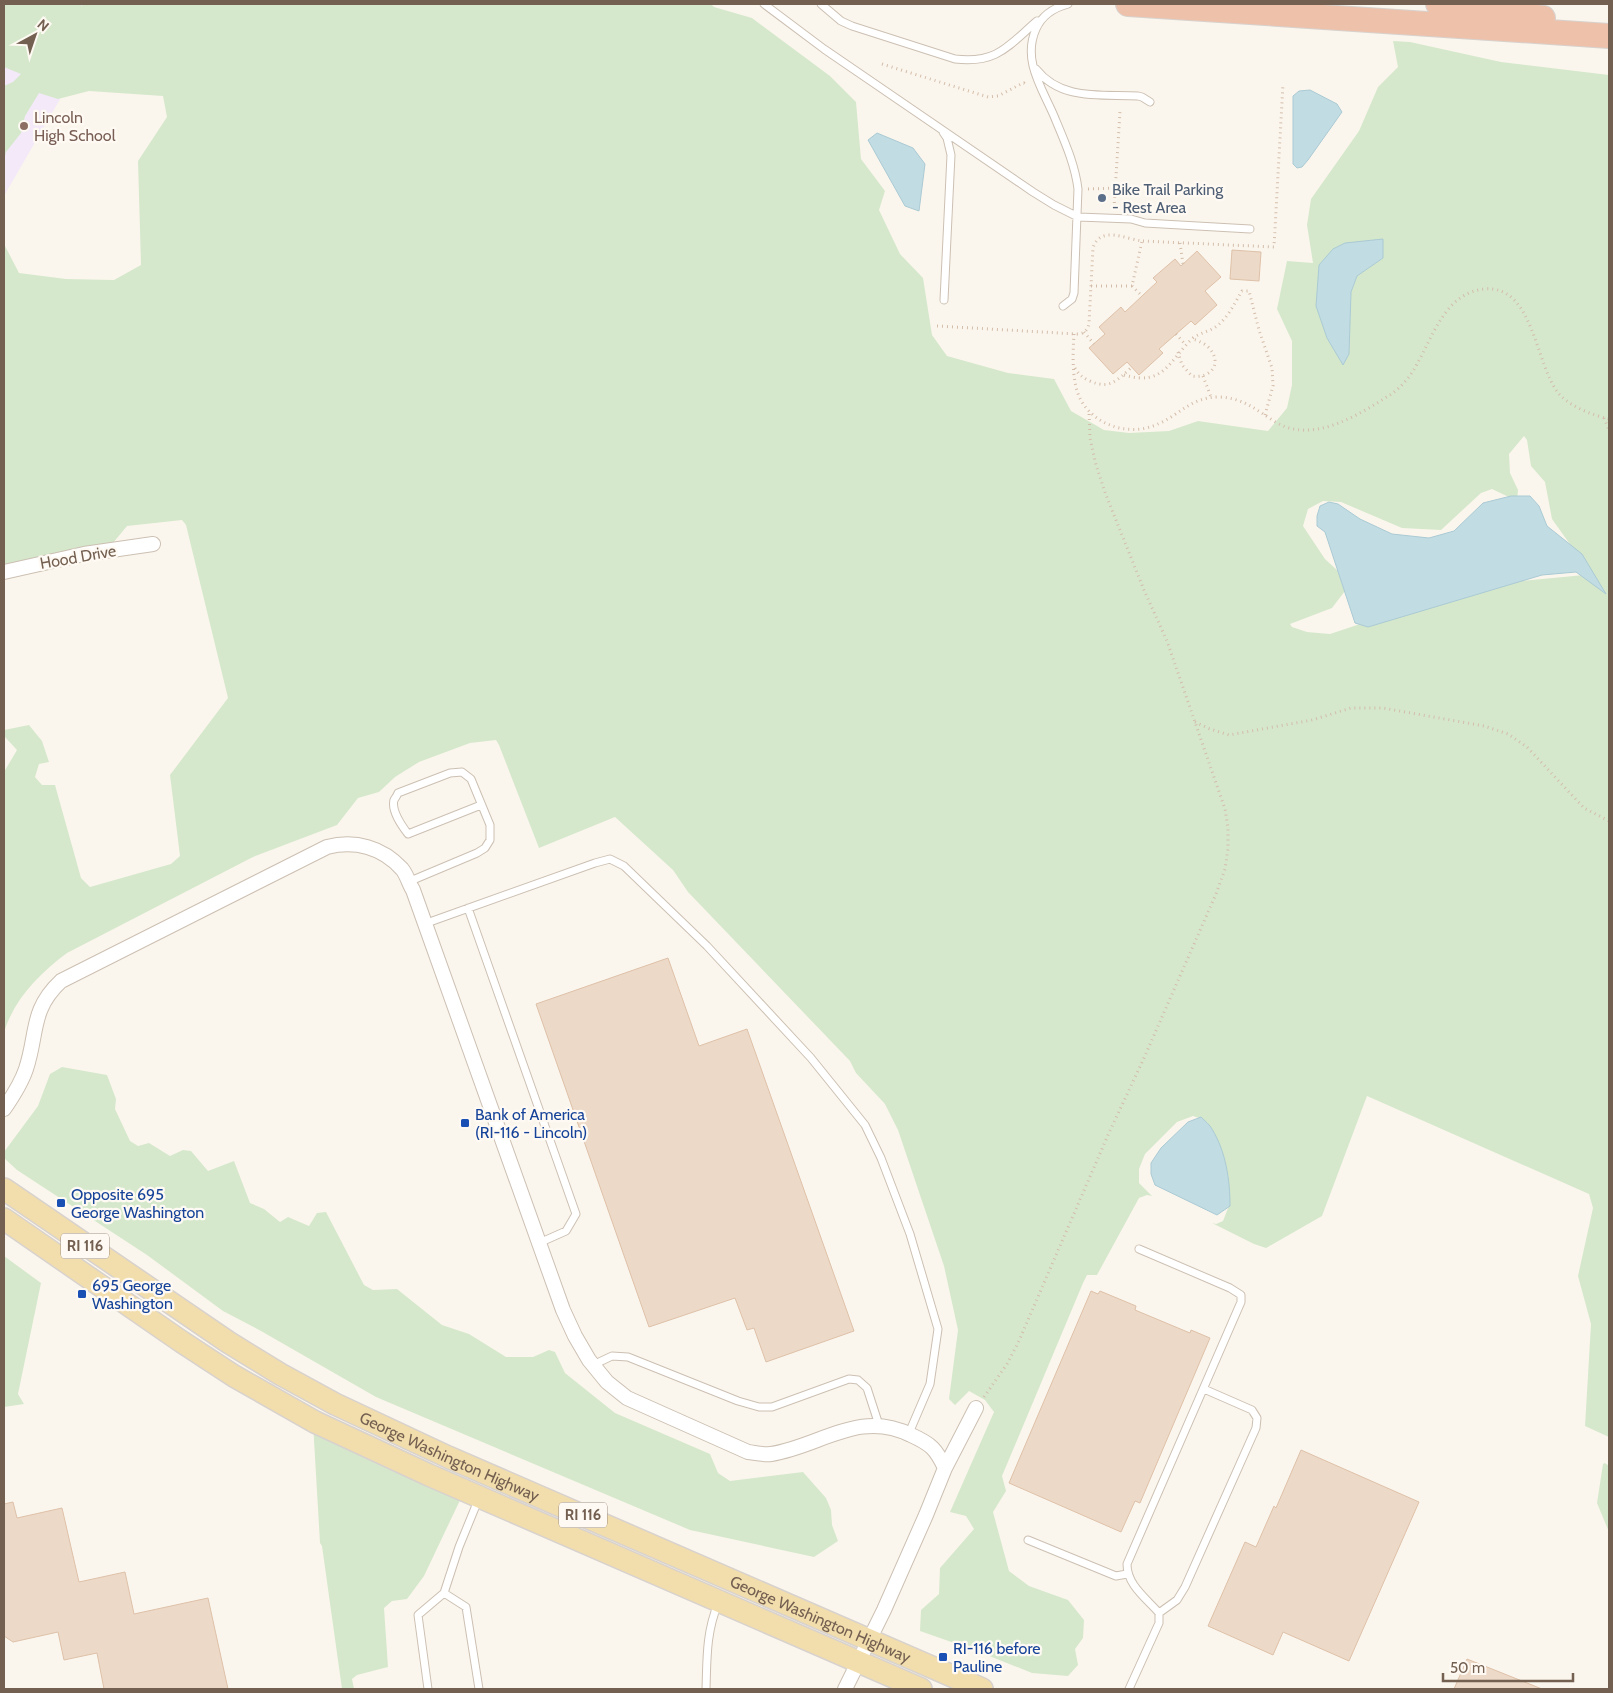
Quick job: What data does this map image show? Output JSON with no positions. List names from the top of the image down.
{
  "streets": {
    "main road": ["RI 116", "George Washington Highway"],
    "street": ["Hood Drive"]
  },
  "places": {
    "other": ["Lincoln High School", "Bike Trail Parking - Rest Area"],
    "transit": [
      "Bank of America (RI-116 - Lincoln)",
      "Opposite 695 George Washington",
      "695 George Washington",
      "RI-116 before Pauline"
    ]
  },
  "scale_bar": "50 m",
  "north": "top right"
}
